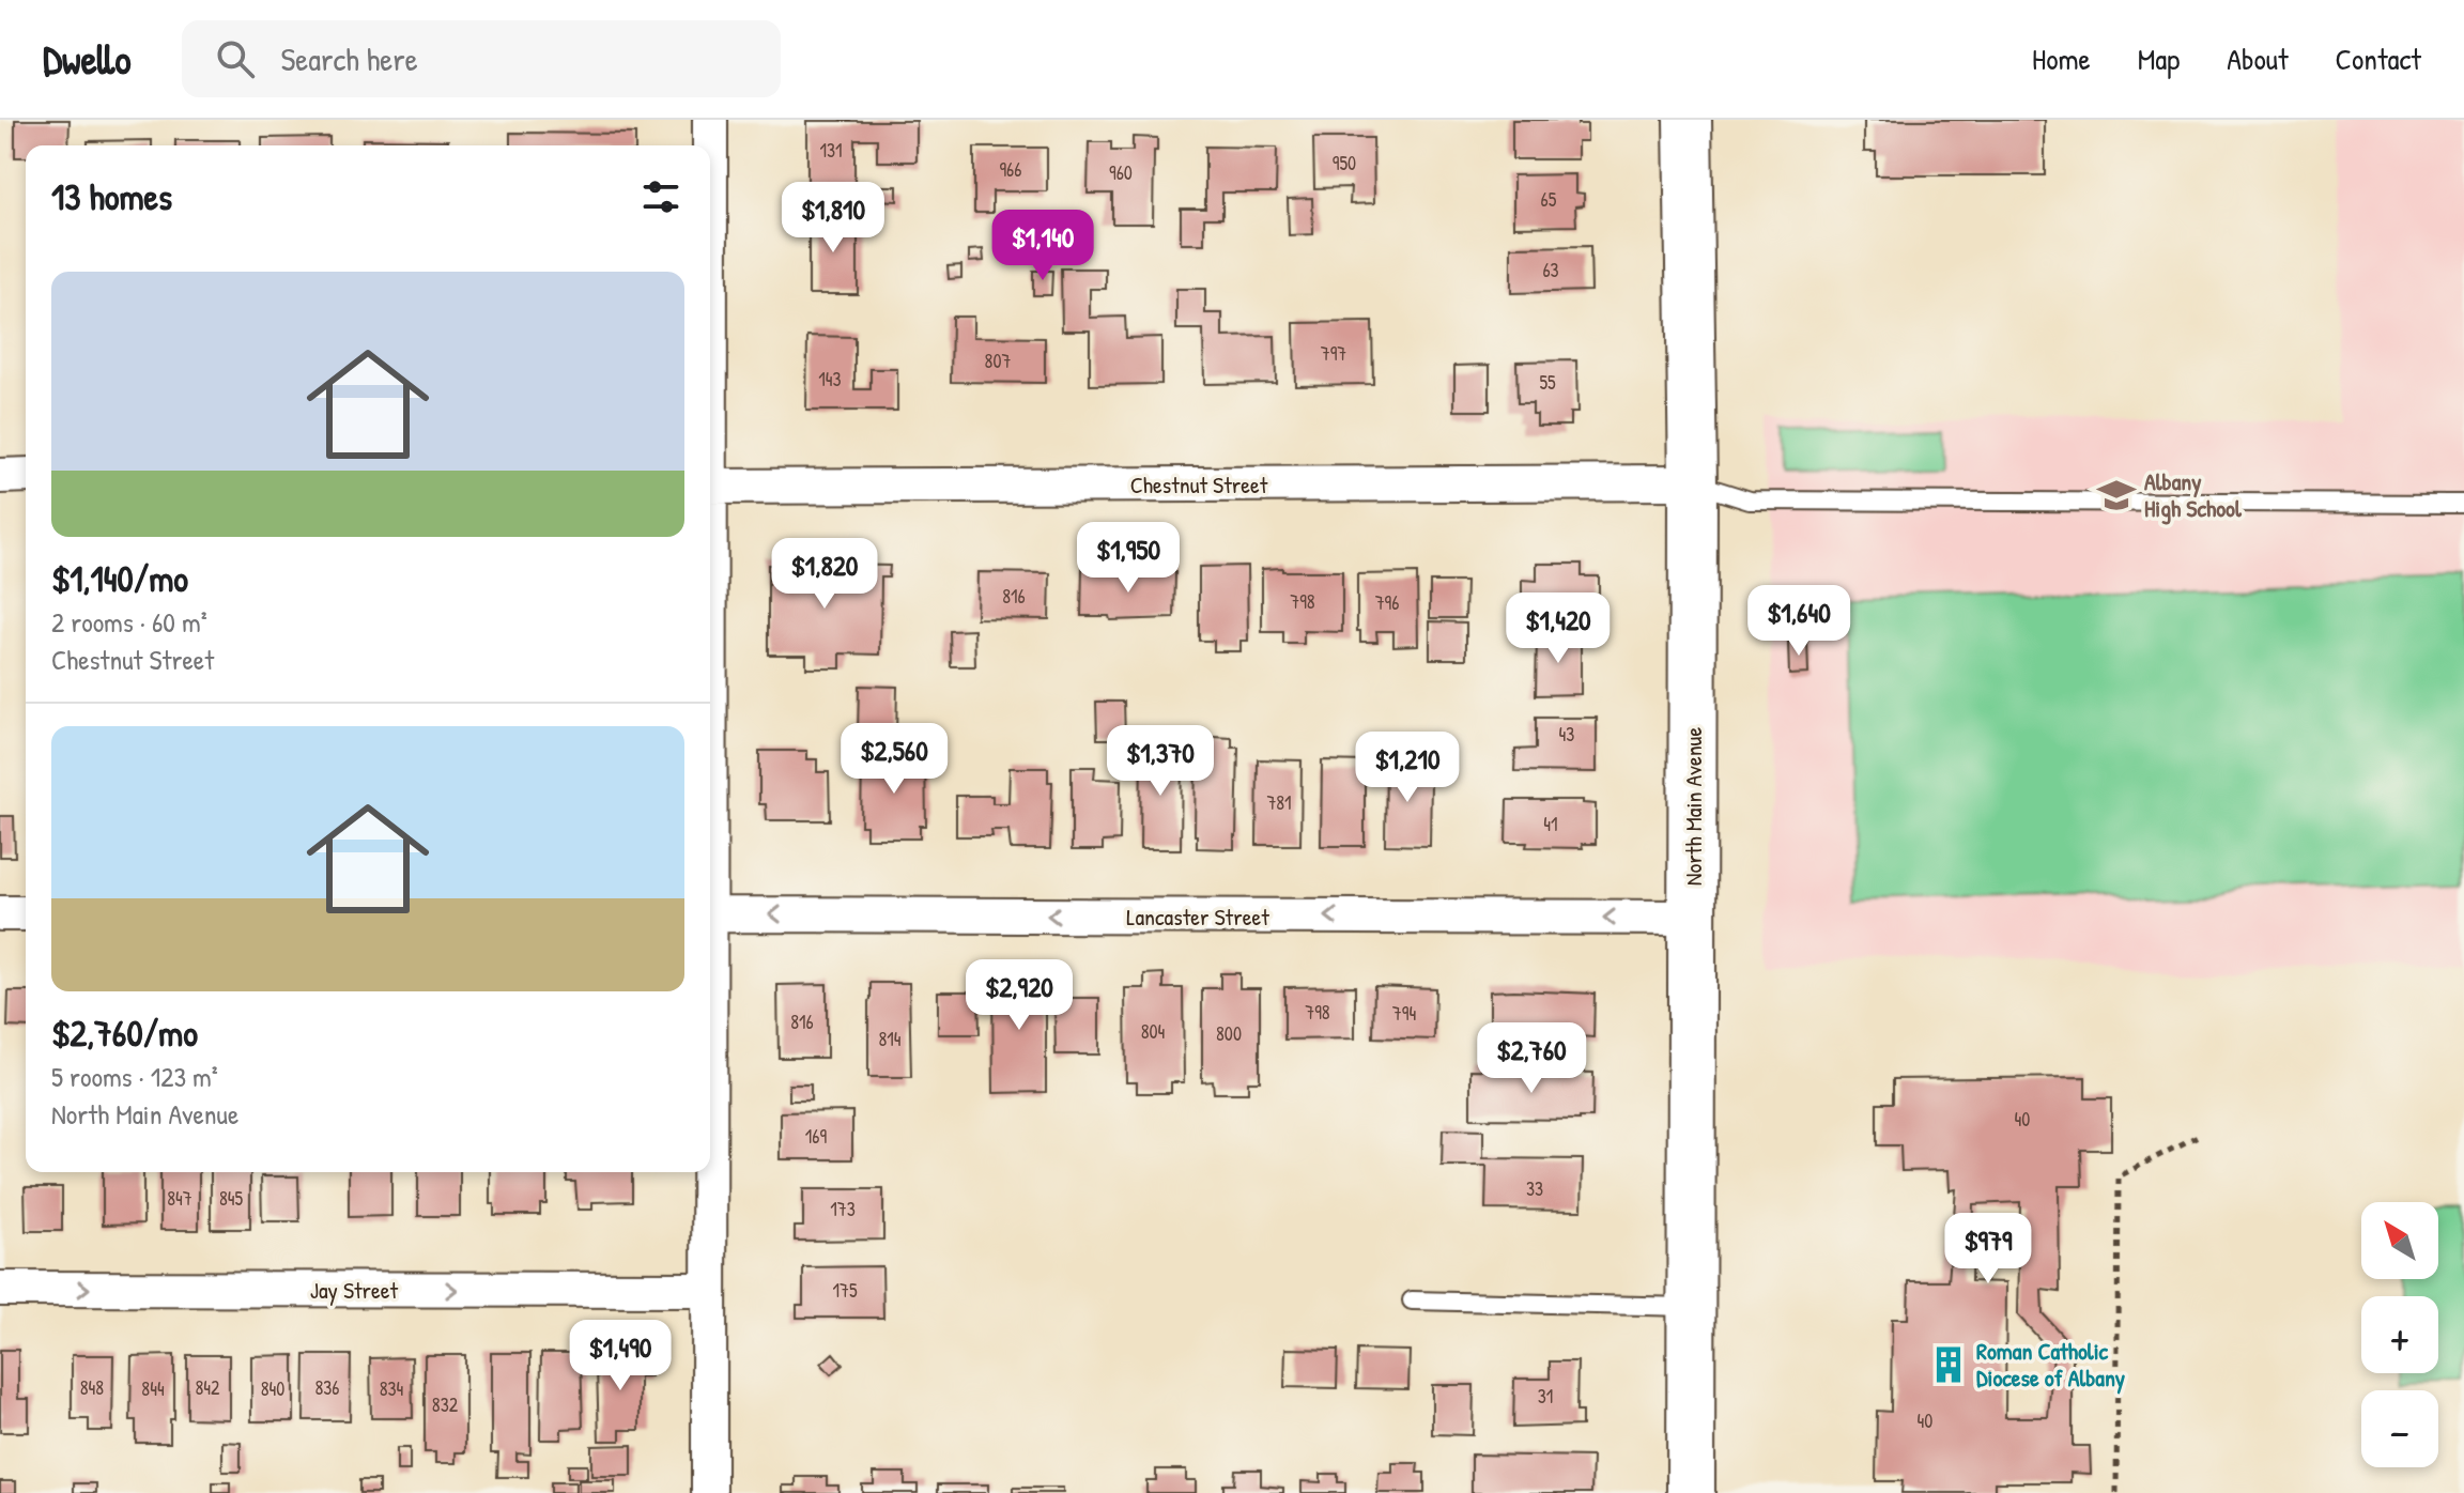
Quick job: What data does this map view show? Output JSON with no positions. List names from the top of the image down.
{
  "streets": {
    "street": [
      "Chestnut Street",
      "North Main Avenue",
      "Lancaster Street",
      "Jay Street"
    ]
  },
  "crossings": [
    ["Chestnut Street", "North Main Avenue"],
    ["North Main Avenue", "Lancaster Street"]
  ],
  "one_way": ["Lancaster Street", "Jay Street"],
  "places": {
    "school or university": ["Albany High School"],
    "building": ["Roman Catholic Diocese of Albany"]
  },
  "house_numbers": [
    "131",
    "950",
    "966",
    "960",
    "65",
    "63",
    "797",
    "807",
    "143",
    "55",
    "816",
    "798",
    "796",
    "43",
    "781",
    "41",
    "798",
    "794",
    "816",
    "804",
    "800",
    "814",
    "40",
    "169",
    "33",
    "847",
    "845",
    "173",
    "175",
    "848",
    "842",
    "836",
    "844",
    "840",
    "834",
    "31",
    "832",
    "40"
  ],
  "north": "top left",
  "page": {
    "header": "Dwello",
    "search": "Search here",
    "nav": [
      "Home",
      "Map",
      "About",
      "Contact"
    ],
    "heading": "13 homes",
    "price": [
      "$1,810",
      "$1,140",
      "$1,950",
      "$1,820",
      "$1,640",
      "$1,420",
      "$2,560",
      "$1,370",
      "$1,210",
      "$2,920",
      "$2,760",
      "$979",
      "$1,490"
    ],
    "list": [
      {
        "name": "$1,140/mo",
        "note": "2 rooms · 60 m² · Chestnut Street"
      },
      {
        "name": "$2,760/mo",
        "note": "5 rooms · 123 m² · North Main Avenue"
      }
    ],
    "map_buttons": ["+", "−"]
  }
}
